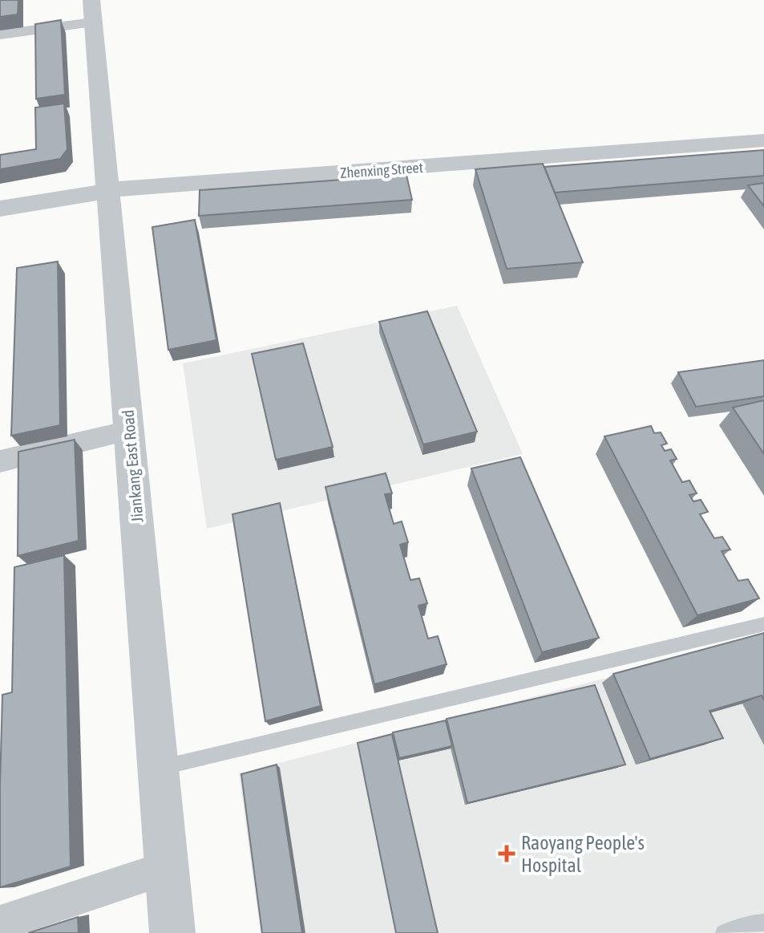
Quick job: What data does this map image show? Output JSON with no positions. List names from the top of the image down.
{
  "streets": {
    "street": ["Zhenxing Street", "Jiankang East Road"]
  },
  "crossings": [
    ["Zhenxing Street", "Jiankang East Road"]
  ],
  "places": {
    "health": ["Raoyang People's Hospital"]
  }
}
